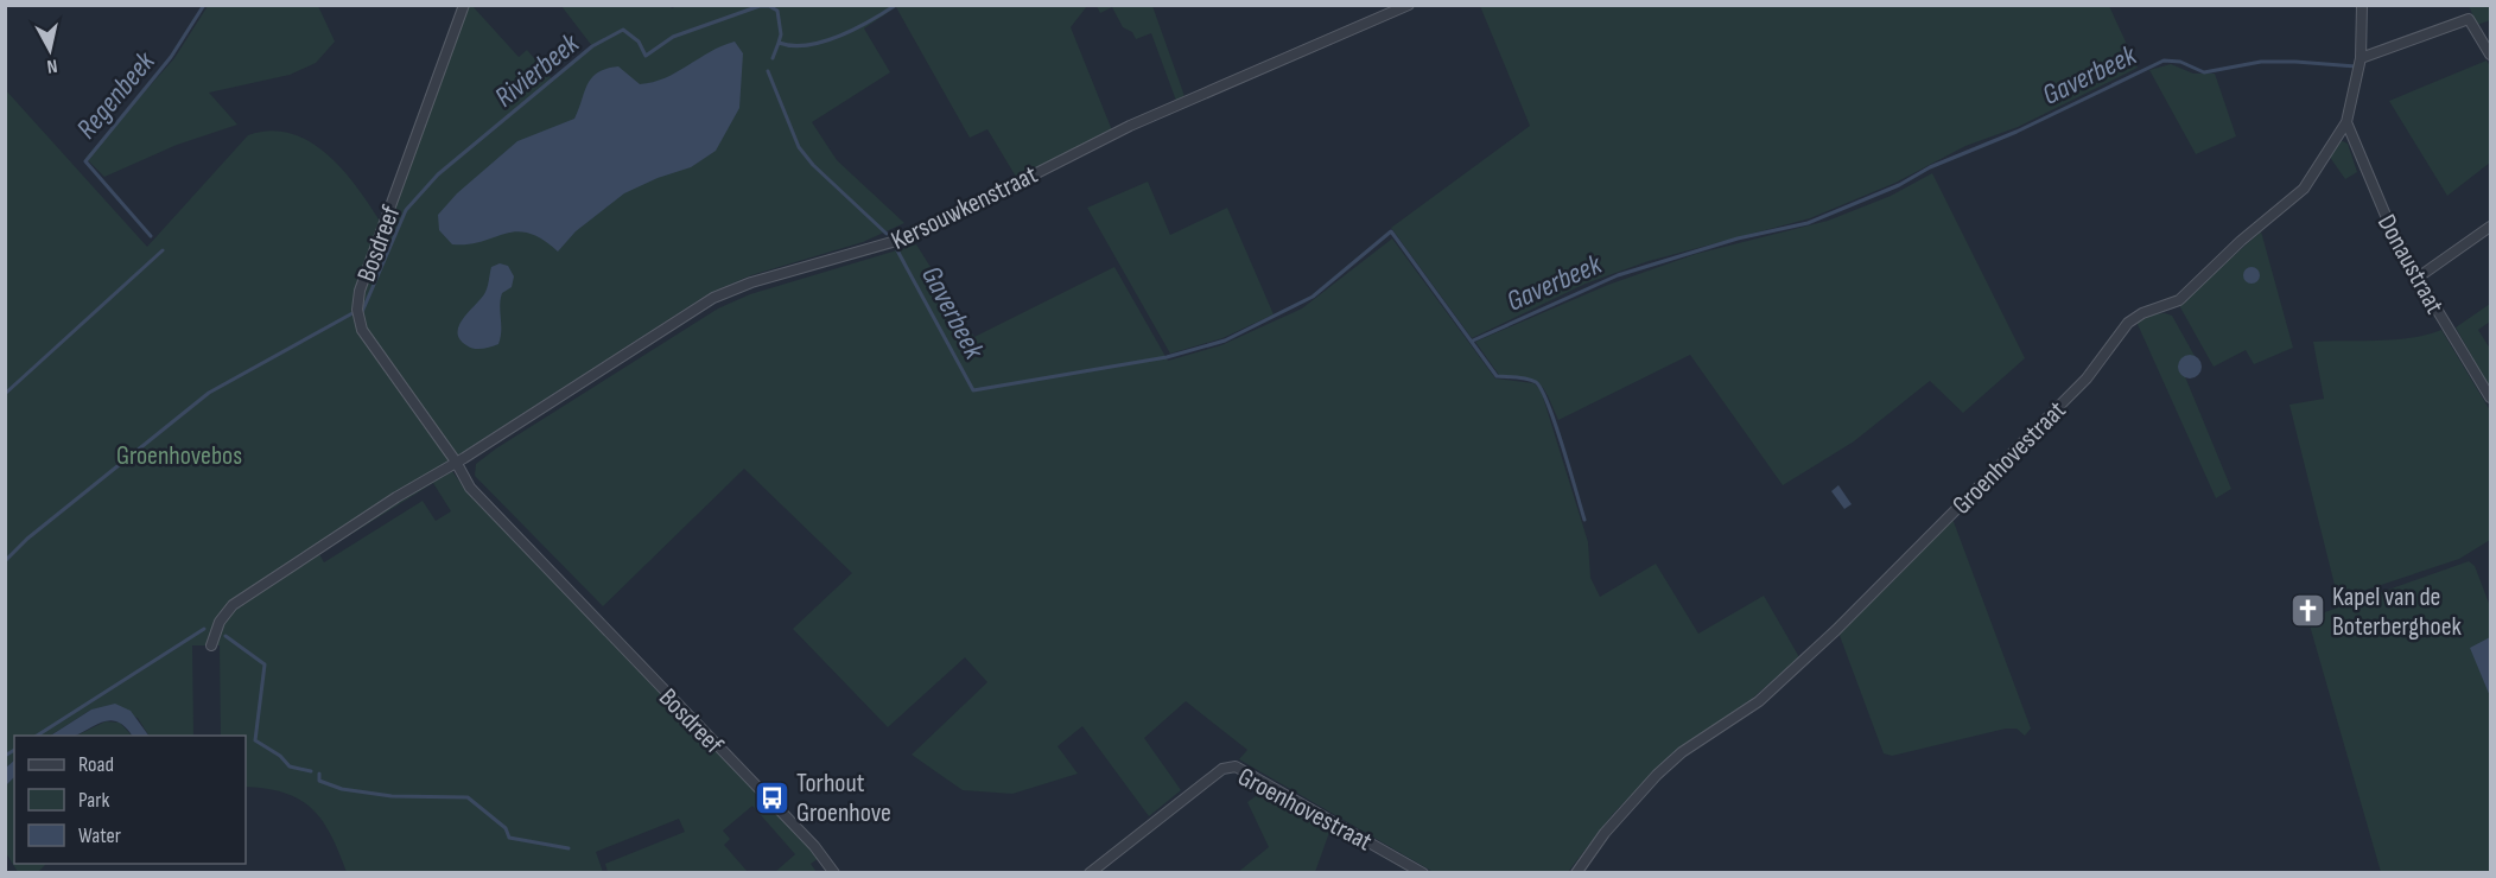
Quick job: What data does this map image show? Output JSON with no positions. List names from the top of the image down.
{
  "streets": {
    "street": [
      "Kersouwkenstraat",
      "Bosdreef",
      "Donaustraat",
      "Groenhovestraat"
    ]
  },
  "crossings": [
    ["Kersouwkenstraat", "Bosdreef"],
    ["Donaustraat", "Groenhovestraat"]
  ],
  "water": ["Rivierbeek", "Gaverbeek", "Regenbeek"],
  "parks": ["Groenhovebos"],
  "places": {
    "church": ["Kapel van de Boterberghoek"],
    "bus stop": ["Torhout Groenhove"]
  },
  "legend": ["Road", "Park", "Water"],
  "north": "bottom"
}
